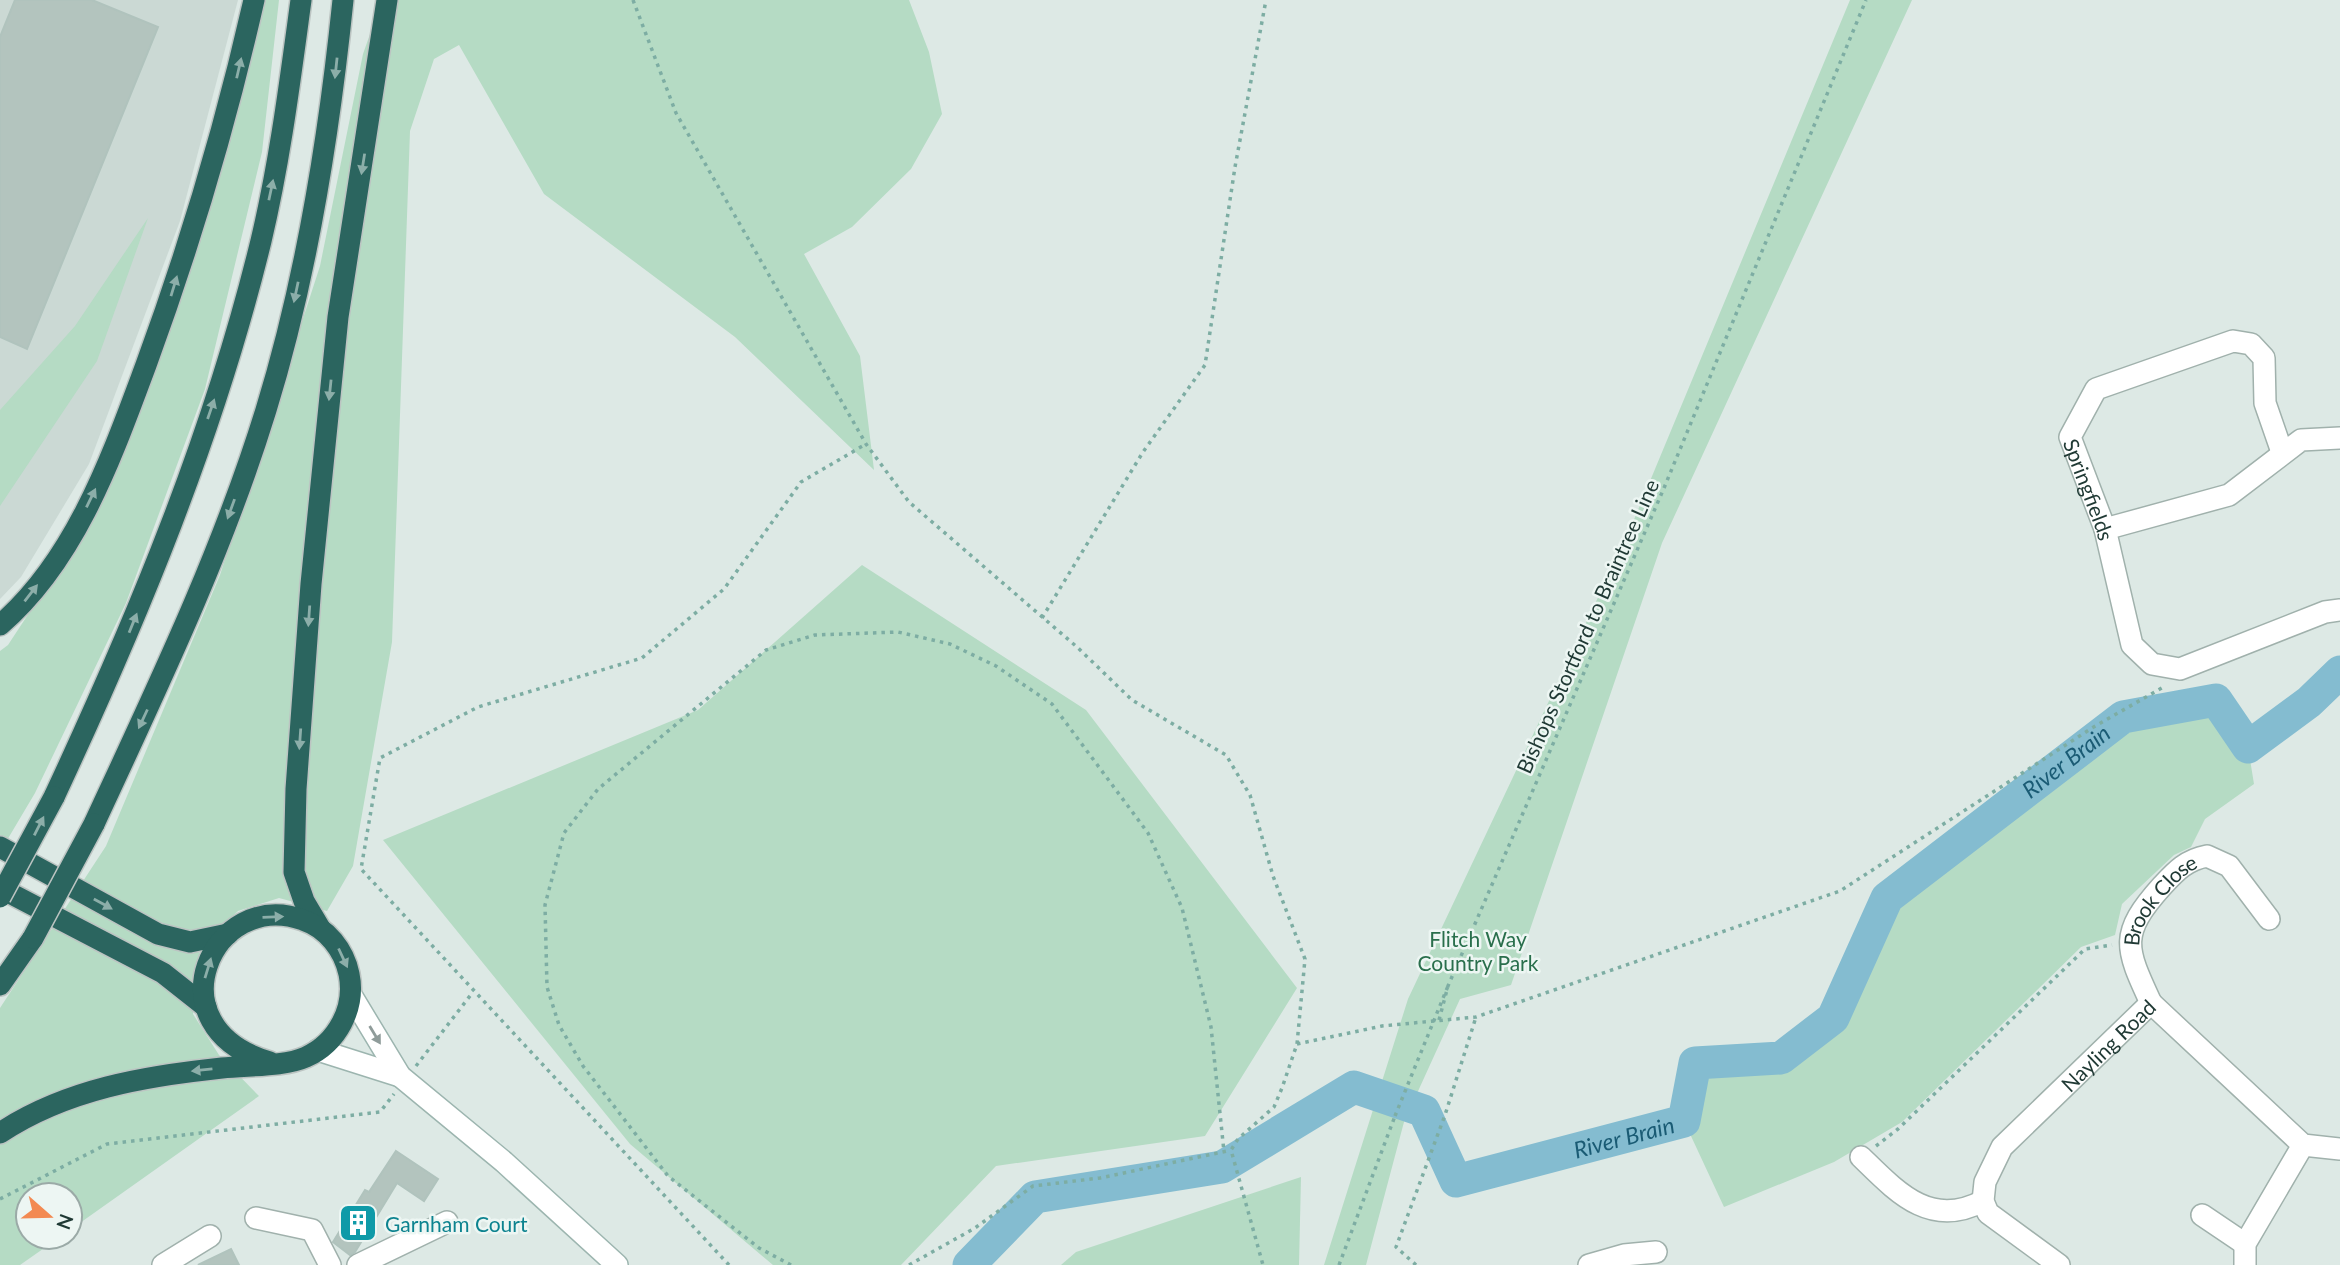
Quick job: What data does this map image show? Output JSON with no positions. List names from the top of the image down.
{
  "streets": {
    "street": ["Springfields", "Brook Close", "Nayling Road"],
    "path": ["Bishops Stortford to Braintree Line"]
  },
  "crossings": [
    ["Brook Close", "Nayling Road"]
  ],
  "water": ["River Brain"],
  "parks": ["Flitch Way Country Park"],
  "places": {
    "building": ["Garnham Court"]
  },
  "north": "right"
}
